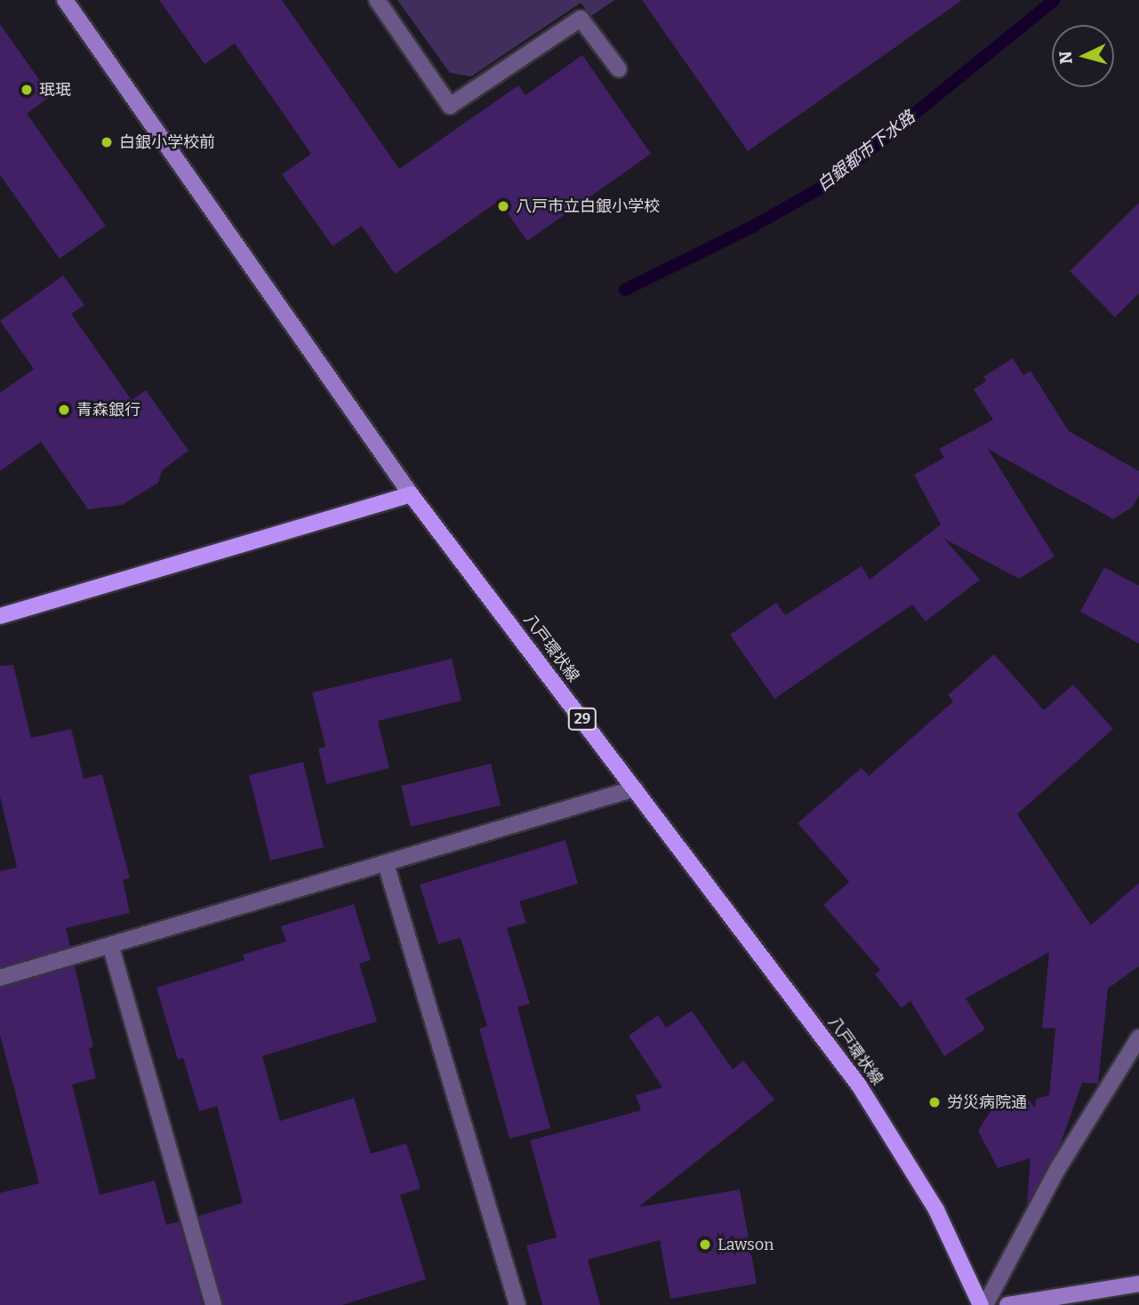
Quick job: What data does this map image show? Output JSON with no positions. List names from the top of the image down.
{
  "streets": {
    "main road": ["八戸環状線", "29"]
  },
  "water": ["白銀都市下水路"],
  "places": [
    "珉珉",
    "白銀小学校前",
    "八戸市立白銀小学校",
    "青森銀行",
    "労災病院通",
    "Lawson"
  ],
  "north": "left"
}
